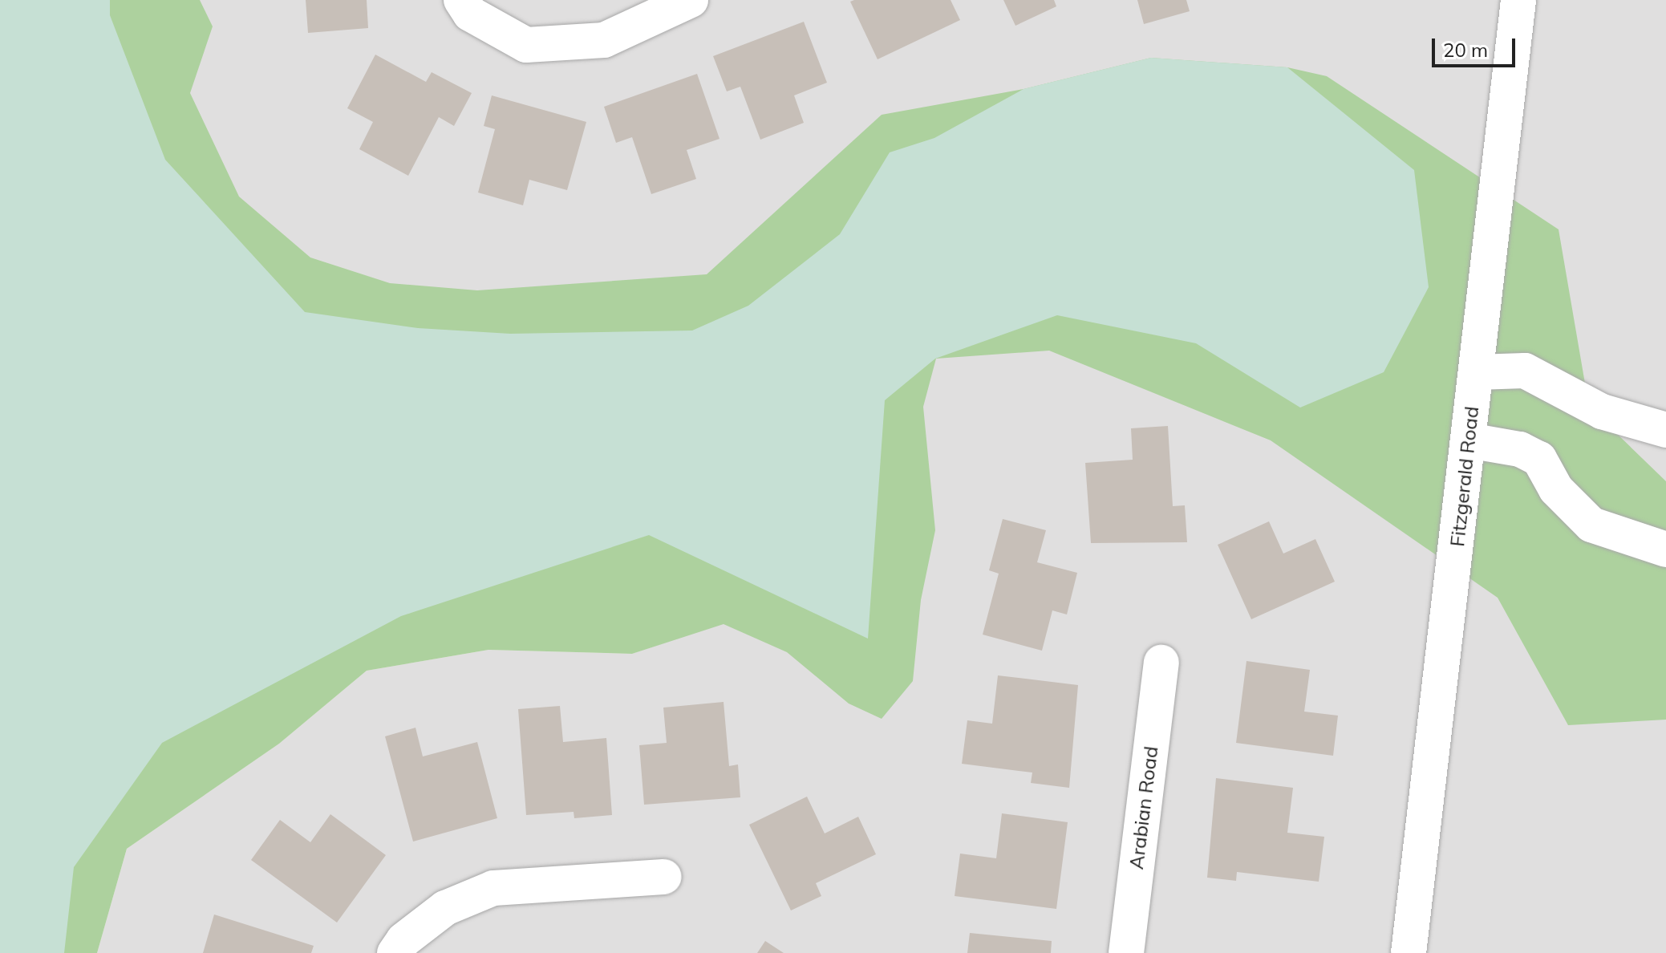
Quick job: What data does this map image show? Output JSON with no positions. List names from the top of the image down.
{
  "streets": {
    "street": ["Fitzgerald Road", "Arabian Road"]
  },
  "scale_bar": "20 m"
}
